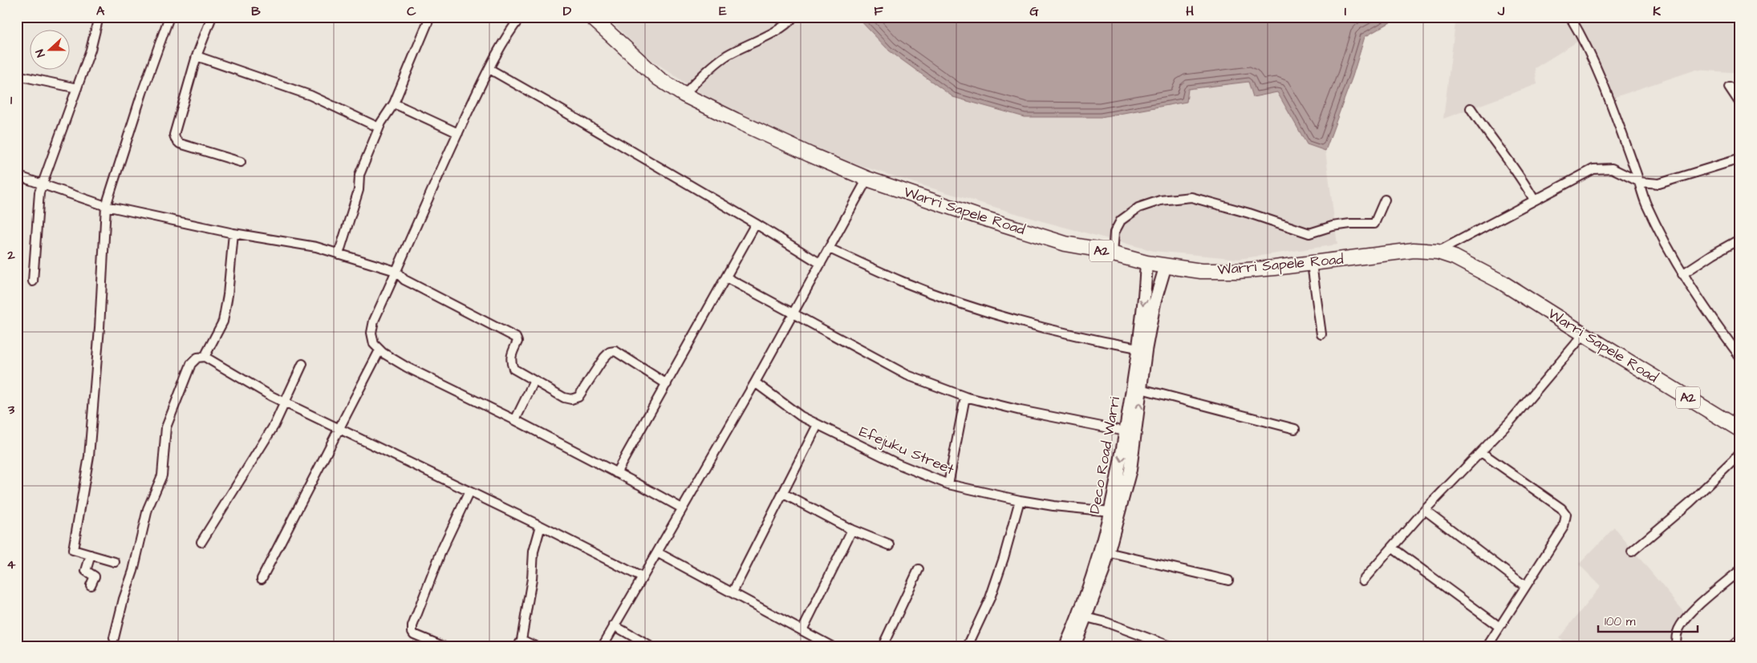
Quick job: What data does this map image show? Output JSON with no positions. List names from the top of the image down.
{
  "streets": {
    "highway": ["Warri Sapele Road", "A2"],
    "main road": ["Deco Road Warri"],
    "street": ["Efejuku Street"]
  },
  "crossings": [
    ["Warri Sapele Road", "Deco Road Warri"],
    ["Efejuku Street", "Deco Road Warri"]
  ],
  "scale_bar": "100 m",
  "north": "left",
  "grid": {
    "columns": [
      "A",
      "B",
      "C",
      "D",
      "E",
      "F",
      "G",
      "H",
      "I",
      "J",
      "K"
    ],
    "rows": [
      "1",
      "2",
      "3",
      "4"
    ]
  }
}
